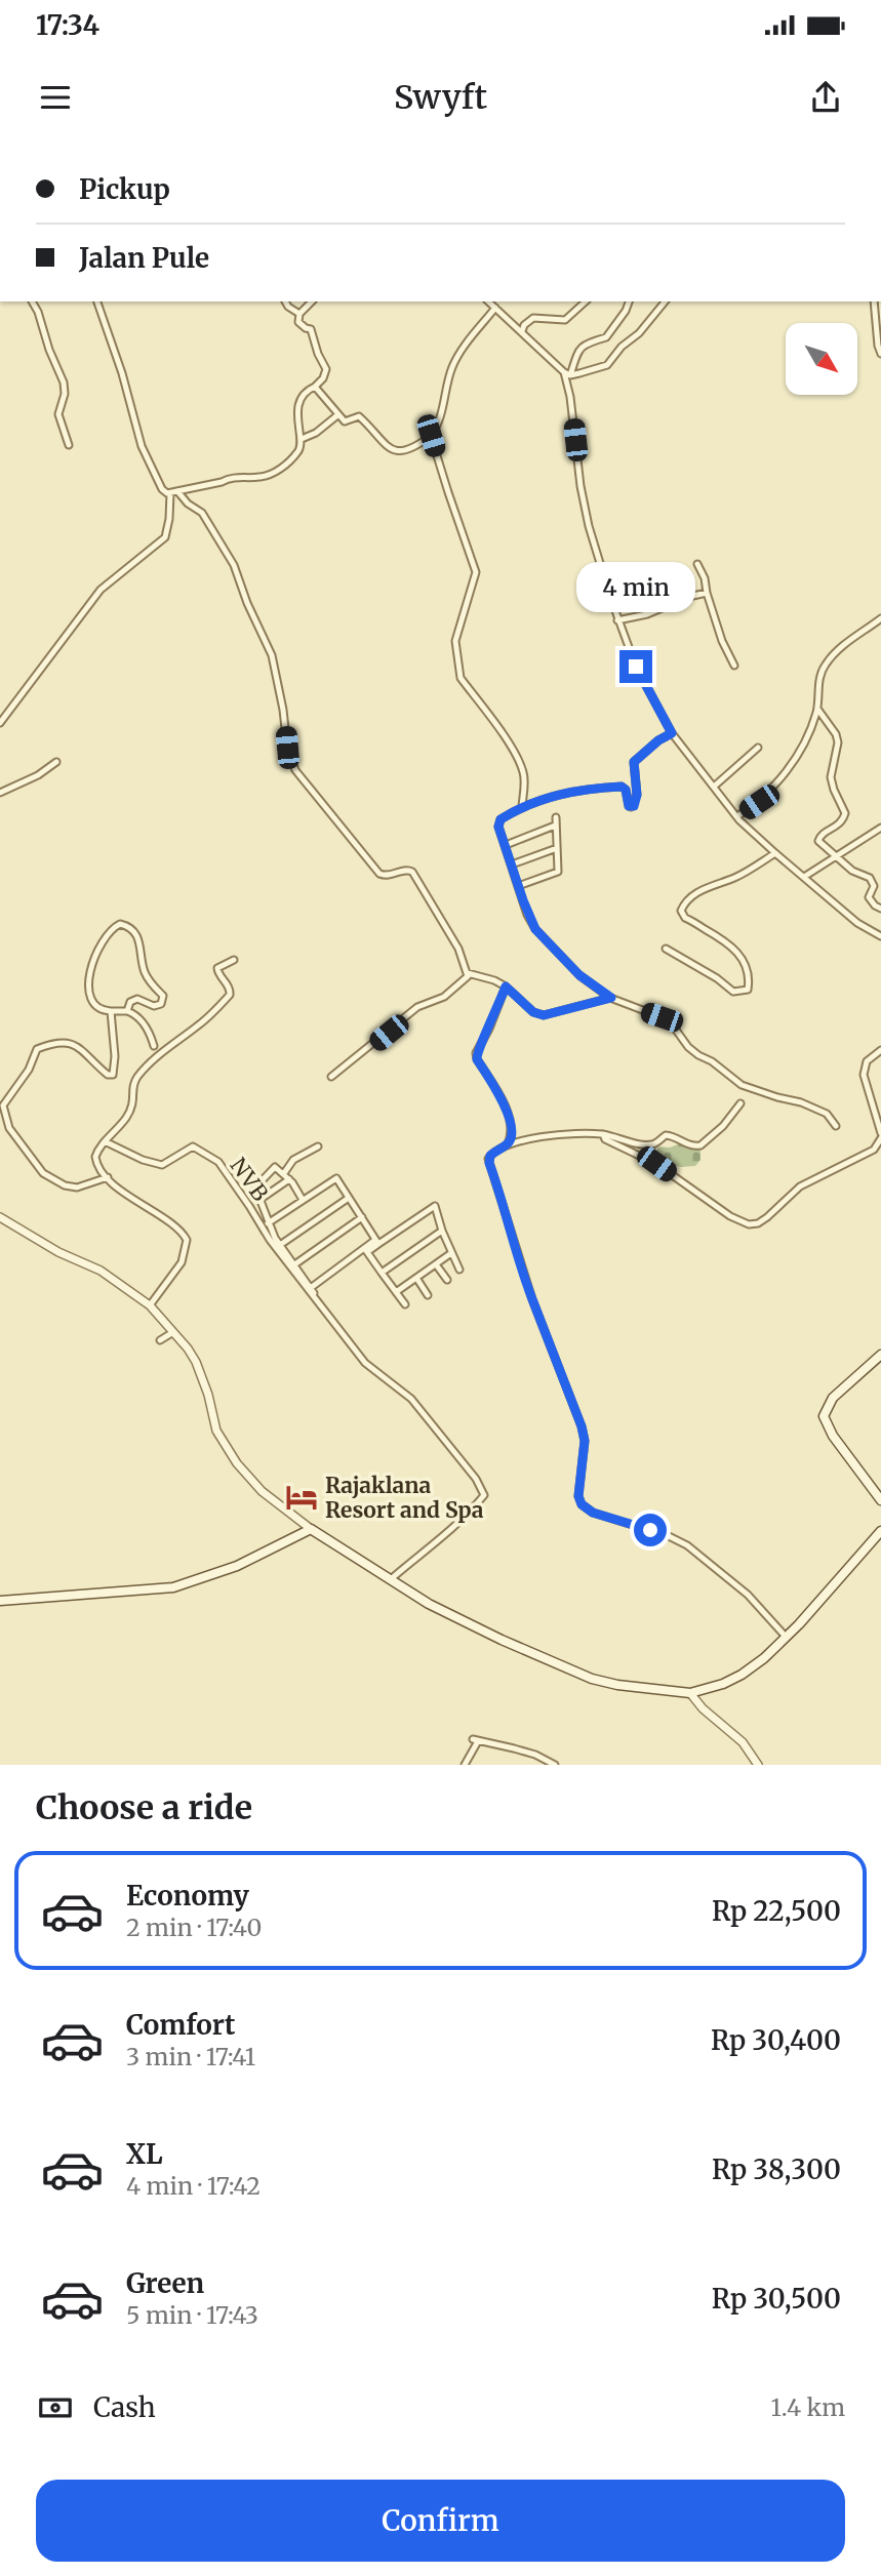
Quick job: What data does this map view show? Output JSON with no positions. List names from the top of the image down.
{
  "streets": {
    "street": ["NVB"]
  },
  "places": {
    "hotel": ["Rajaklana Resort and Spa"]
  },
  "north": "bottom right",
  "page": {
    "status": "17:34",
    "header": "Swyft",
    "banner": ["Pickup", "Jalan Pule"],
    "bubble": "4 min",
    "heading": "Choose a ride",
    "list": [
      {
        "name": "Economy",
        "note": "2 min · 17:40",
        "value": "Rp 22,500"
      },
      {
        "name": "Comfort",
        "note": "3 min · 17:41",
        "value": "Rp 30,400"
      },
      {
        "name": "XL",
        "note": "4 min · 17:42",
        "value": "Rp 38,300"
      },
      {
        "name": "Green",
        "note": "5 min · 17:43",
        "value": "Rp 30,500"
      }
    ],
    "pay": ["Cash", "1.4 km"],
    "buttons": "Confirm"
  }
}
